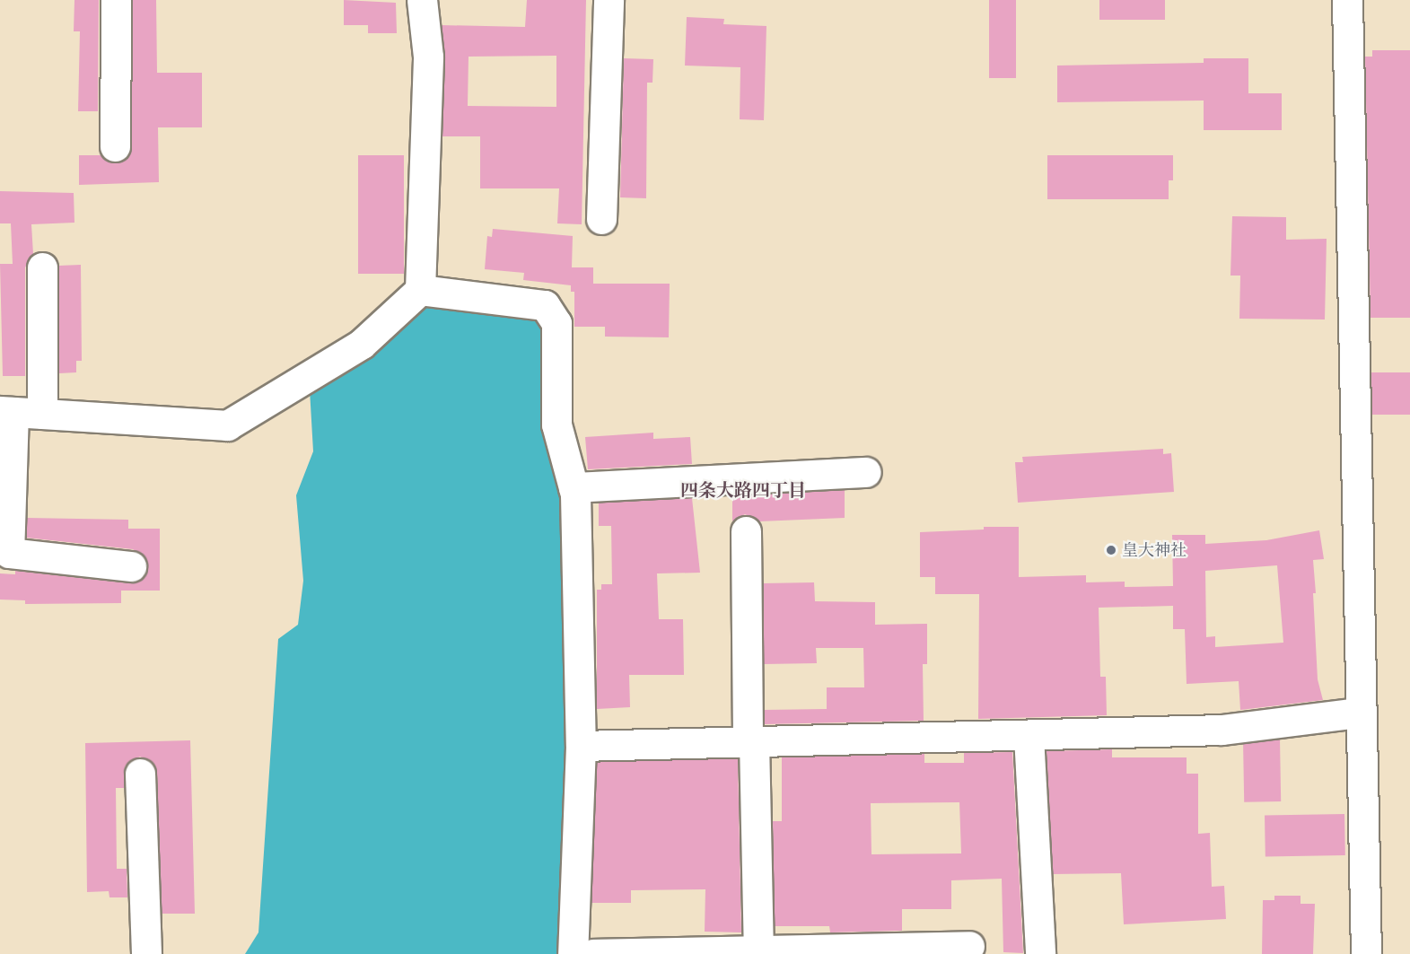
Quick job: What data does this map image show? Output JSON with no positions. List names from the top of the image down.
{
  "districts": ["四条大路四丁目"],
  "places": ["皇大神社"]
}
